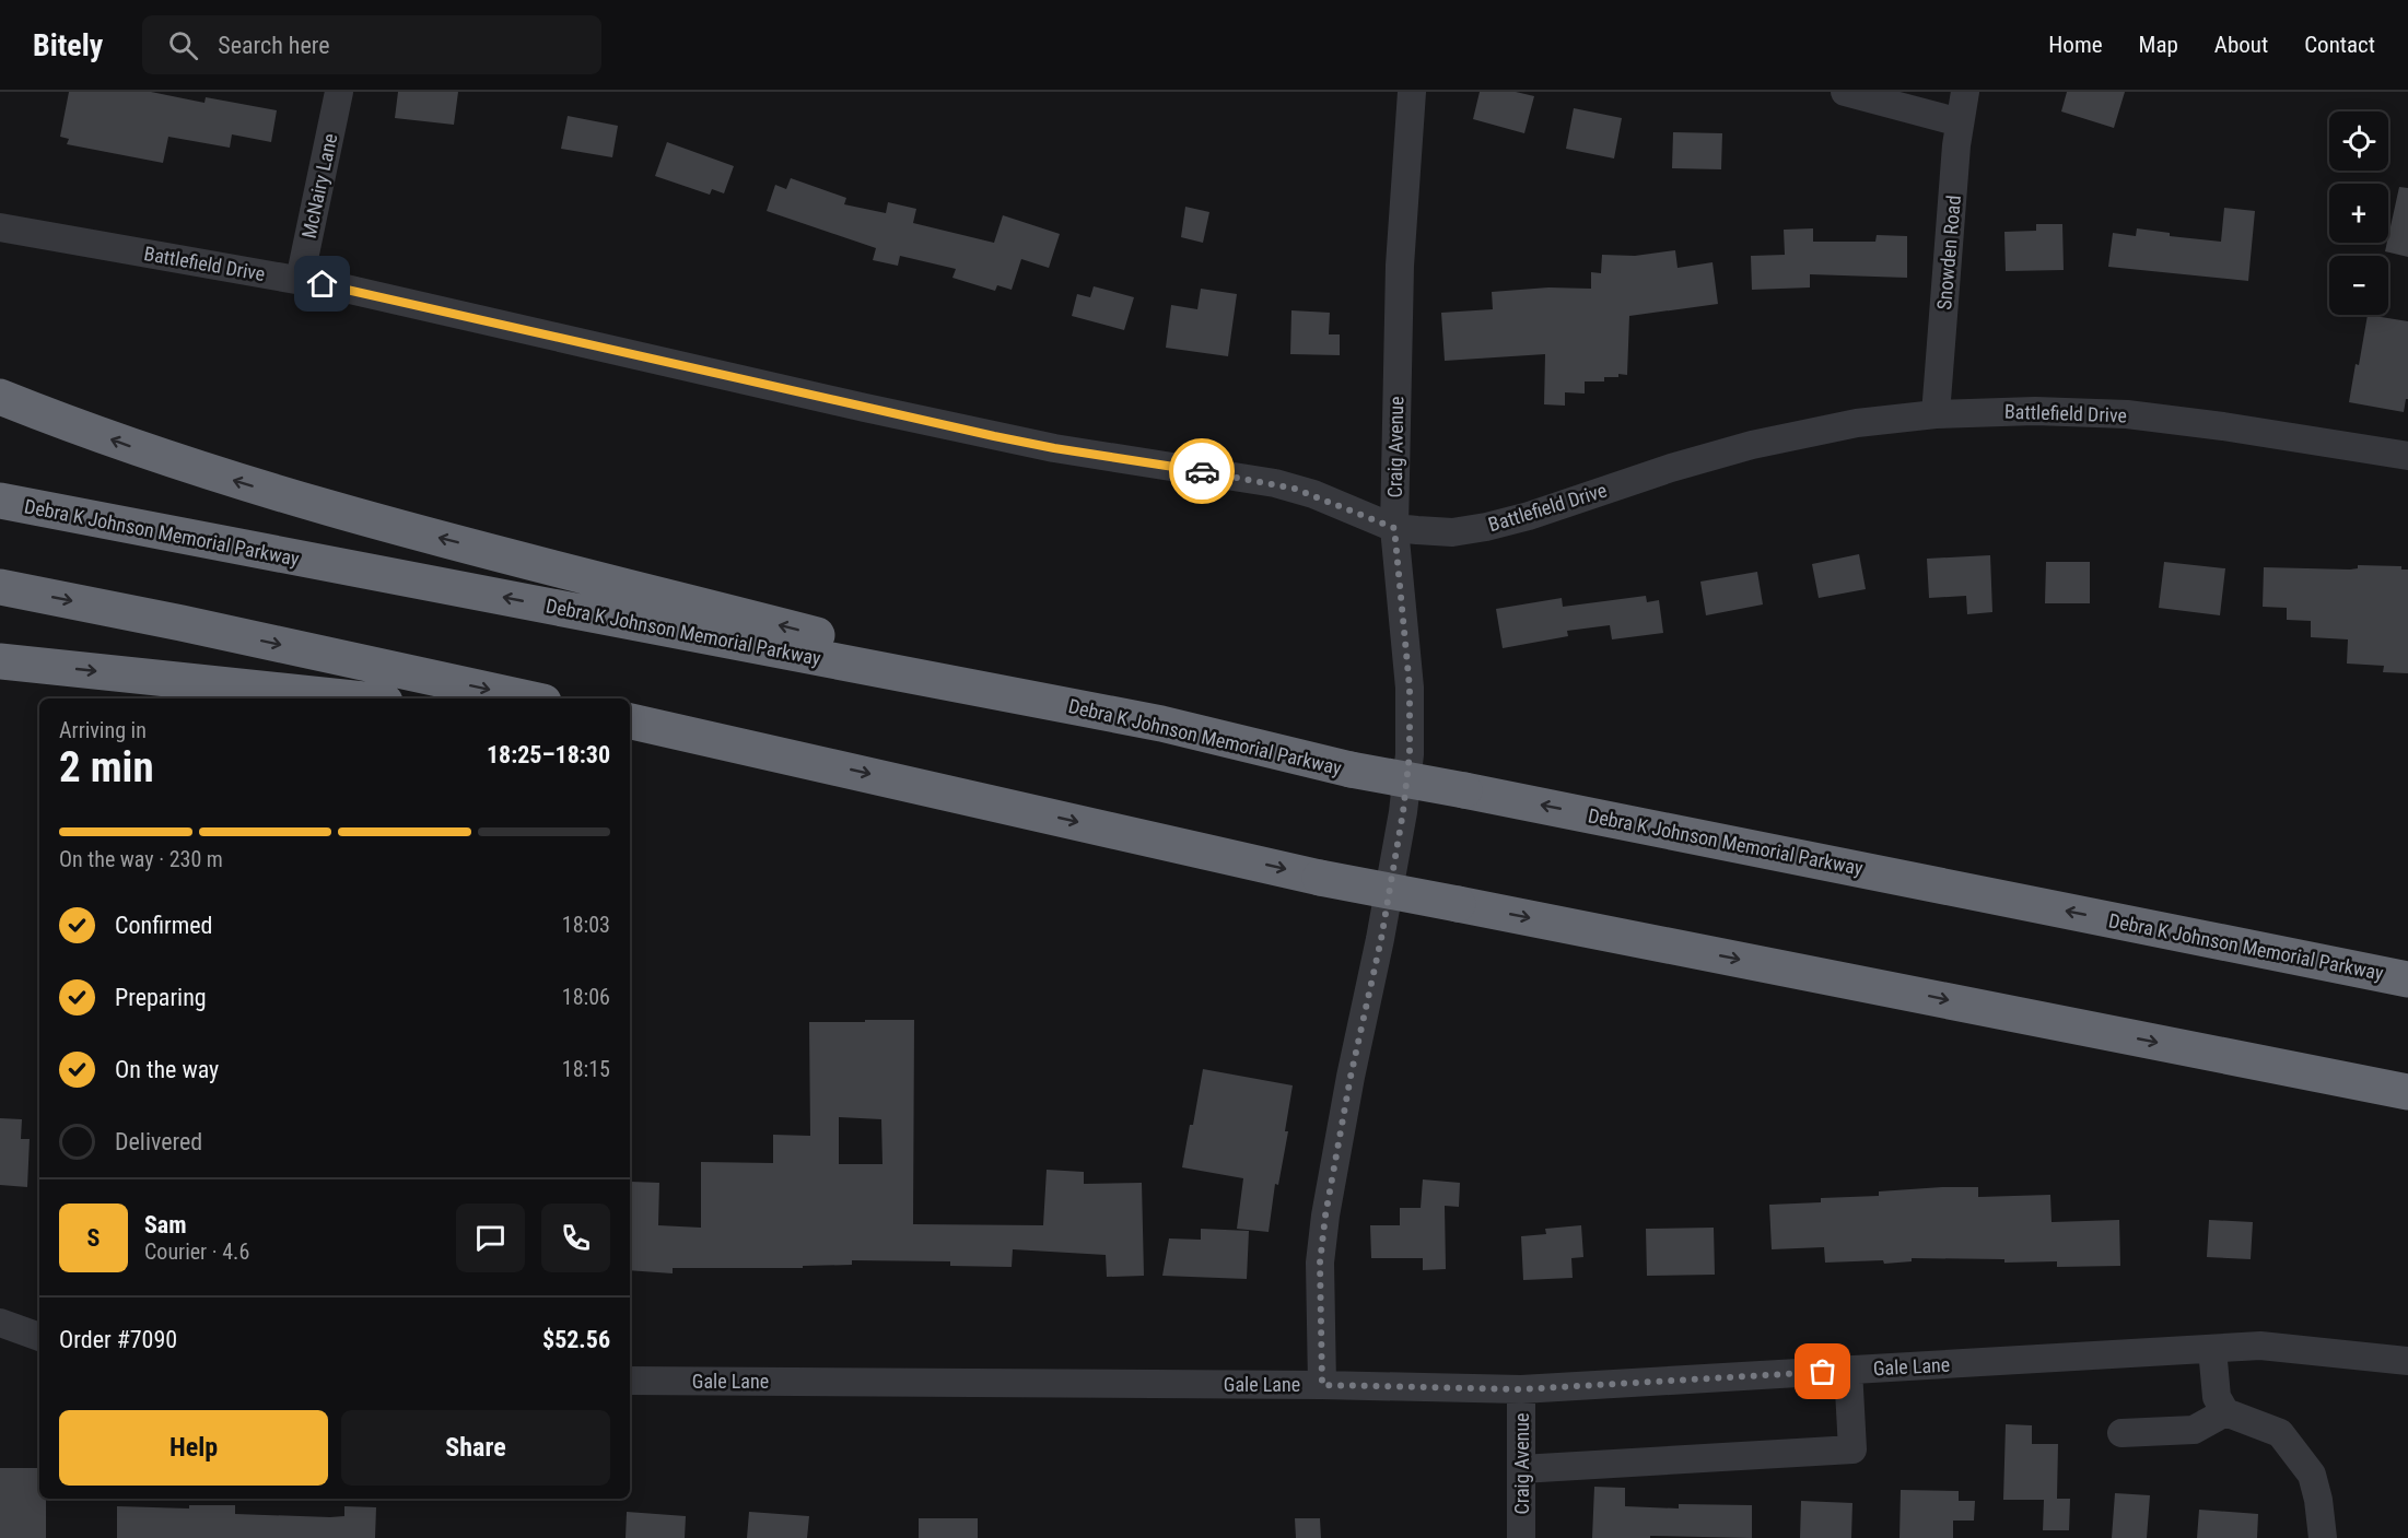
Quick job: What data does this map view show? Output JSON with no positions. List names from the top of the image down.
{
  "streets": {
    "highway": ["Debra K Johnson Memorial Parkway"],
    "street": [
      "McNairy Lane",
      "Snowden Road",
      "Battlefield Drive",
      "Craig Avenue",
      "Gale Lane"
    ]
  },
  "crossings": [
    ["McNairy Lane", "Battlefield Drive"],
    ["Snowden Road", "Battlefield Drive"],
    ["Battlefield Drive", "Craig Avenue"],
    ["Craig Avenue", "Gale Lane"]
  ],
  "page": {
    "header": "Bitely",
    "search": "Search here",
    "nav": [
      "Home",
      "Map",
      "About",
      "Contact"
    ],
    "map_buttons": ["+", "−"],
    "heading": ["2 min", "Arriving in", "18:25–18:30"],
    "panel": [
      "Sam",
      "Courier · 4.6",
      "Order #7090",
      "$52.56"
    ],
    "bar": "On the way · 230 m",
    "list": [
      ["Confirmed", "18:03"],
      ["Preparing", "18:06"],
      ["On the way", "18:15"],
      "Delivered"
    ],
    "round": "S",
    "buttons": ["Help", "Share"]
  }
}
